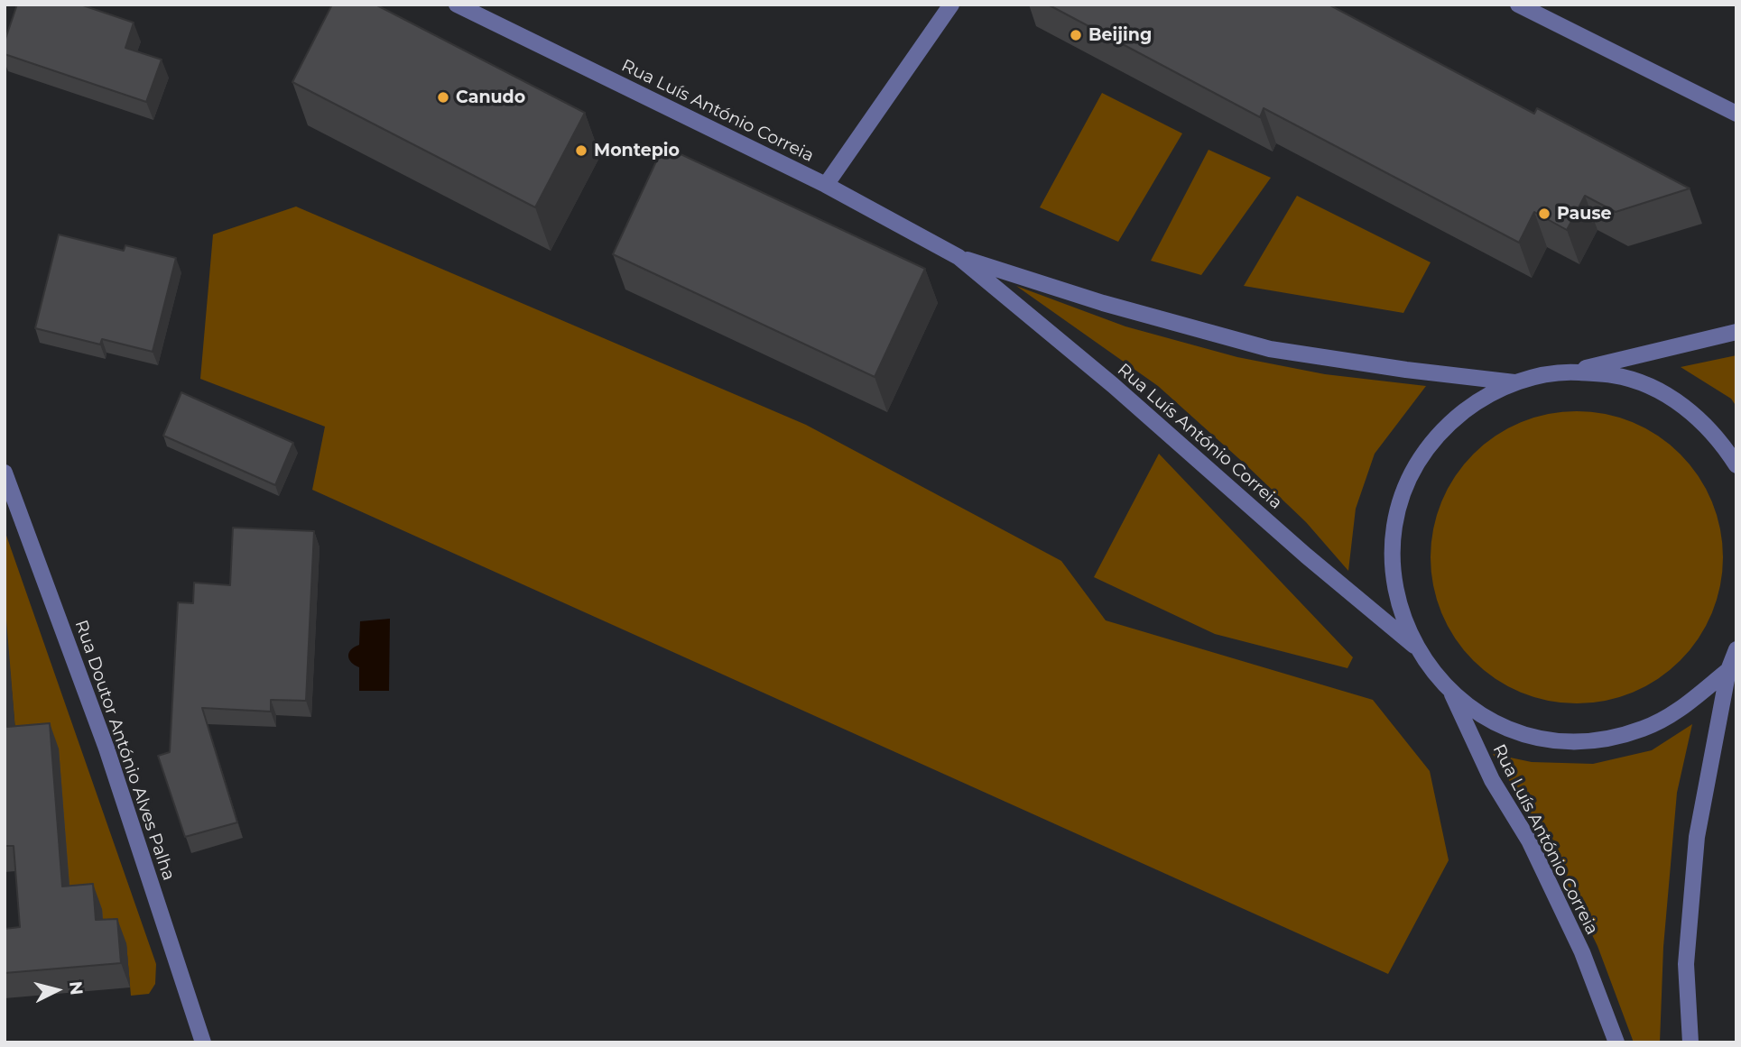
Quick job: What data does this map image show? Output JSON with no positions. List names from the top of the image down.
{
  "streets": {
    "street": ["Rua Luís António Correia", "Rua Doutor António Alves Palha"]
  },
  "places": [
    "Beijing",
    "Canudo",
    "Montepio",
    "Pause"
  ],
  "north": "right"
}
